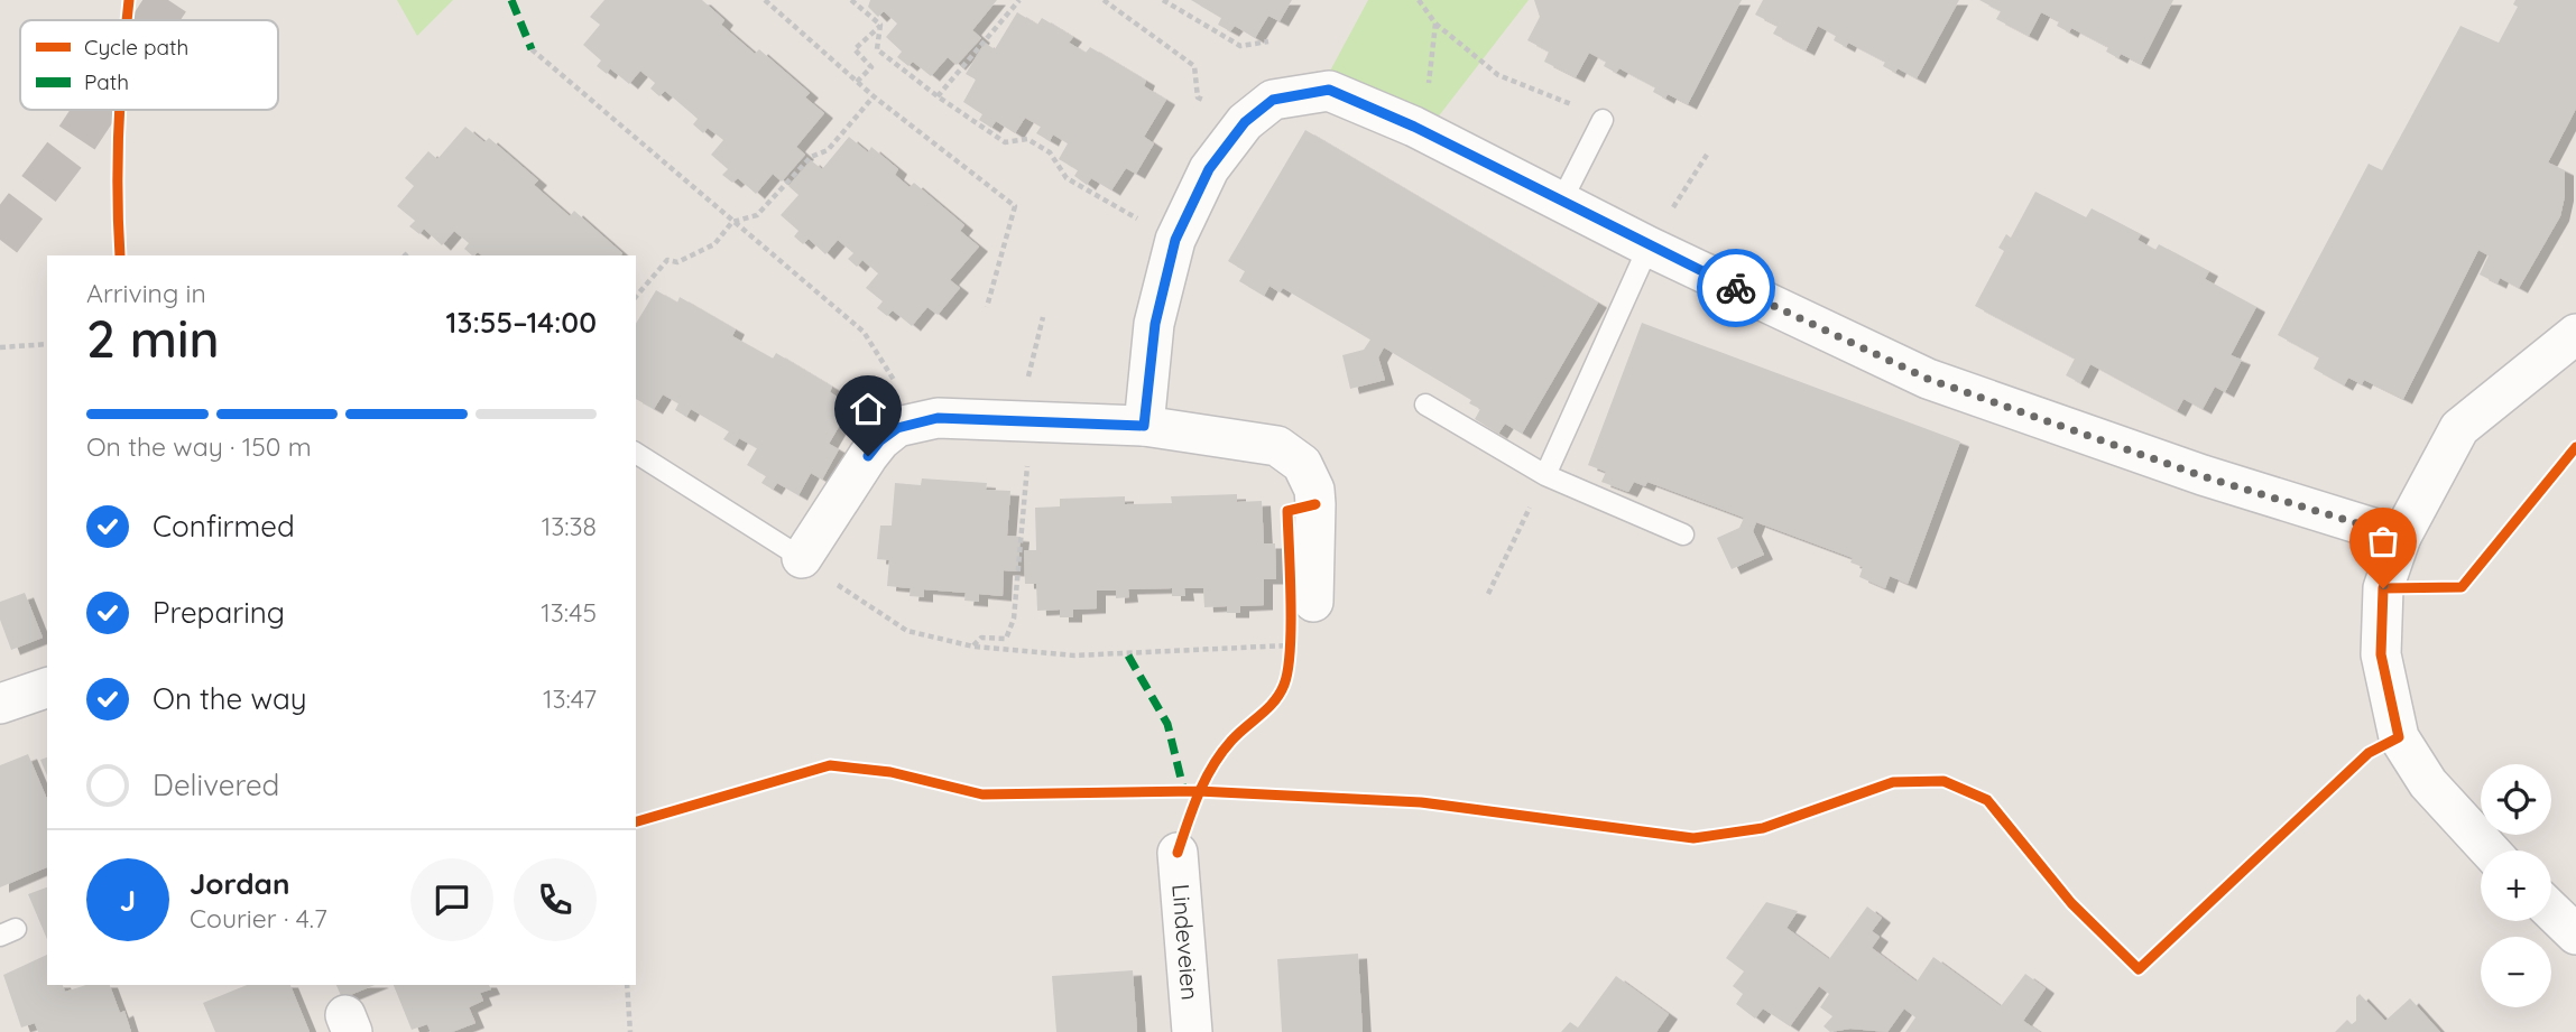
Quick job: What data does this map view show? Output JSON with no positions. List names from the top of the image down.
{
  "streets": {
    "street": ["Lindeveien"]
  },
  "legend": ["Cycle path", "Path"],
  "page": {
    "heading": ["2 min", "Arriving in", "13:55–14:00"],
    "panel": ["Jordan", "Courier · 4.7"],
    "bar": "On the way · 150 m",
    "list": [
      ["Confirmed", "13:38"],
      ["Preparing", "13:45"],
      ["On the way", "13:47"],
      "Delivered"
    ],
    "map_buttons": ["+", "−"],
    "round": "J"
  }
}
